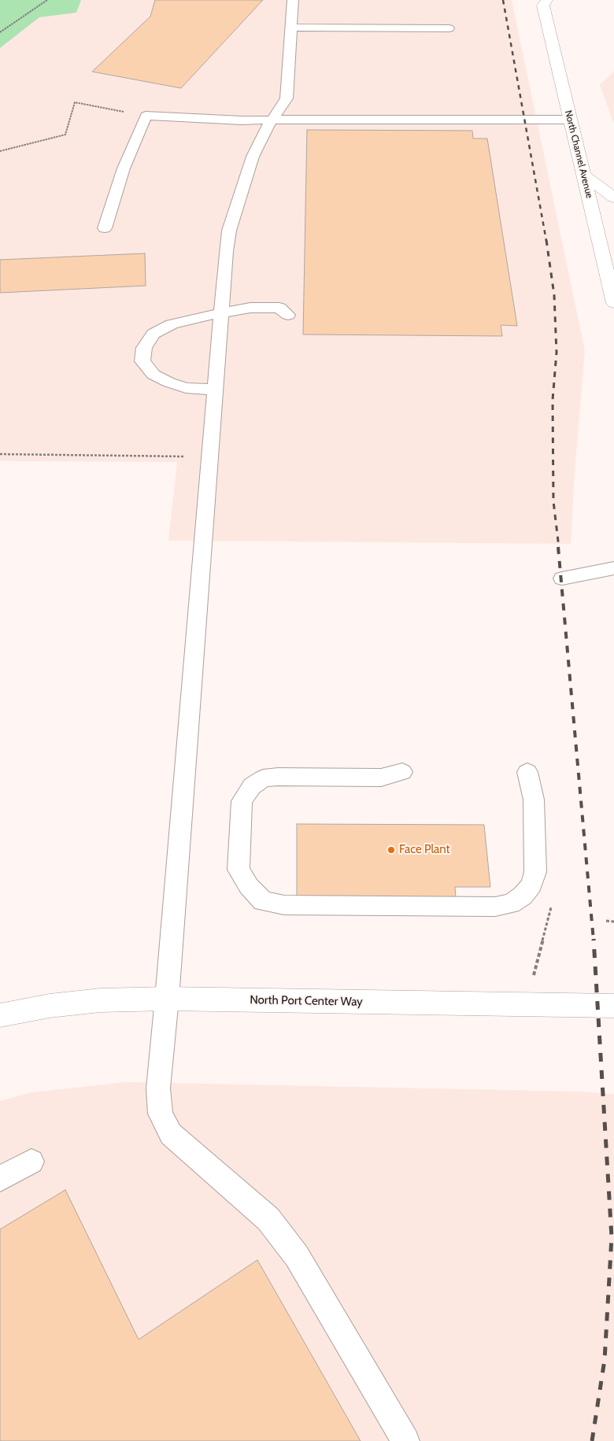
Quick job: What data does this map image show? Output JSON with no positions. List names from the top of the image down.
{
  "streets": {
    "main road": ["North Channel Avenue", "North Port Center Way"]
  },
  "places": ["Face Plant"]
}
